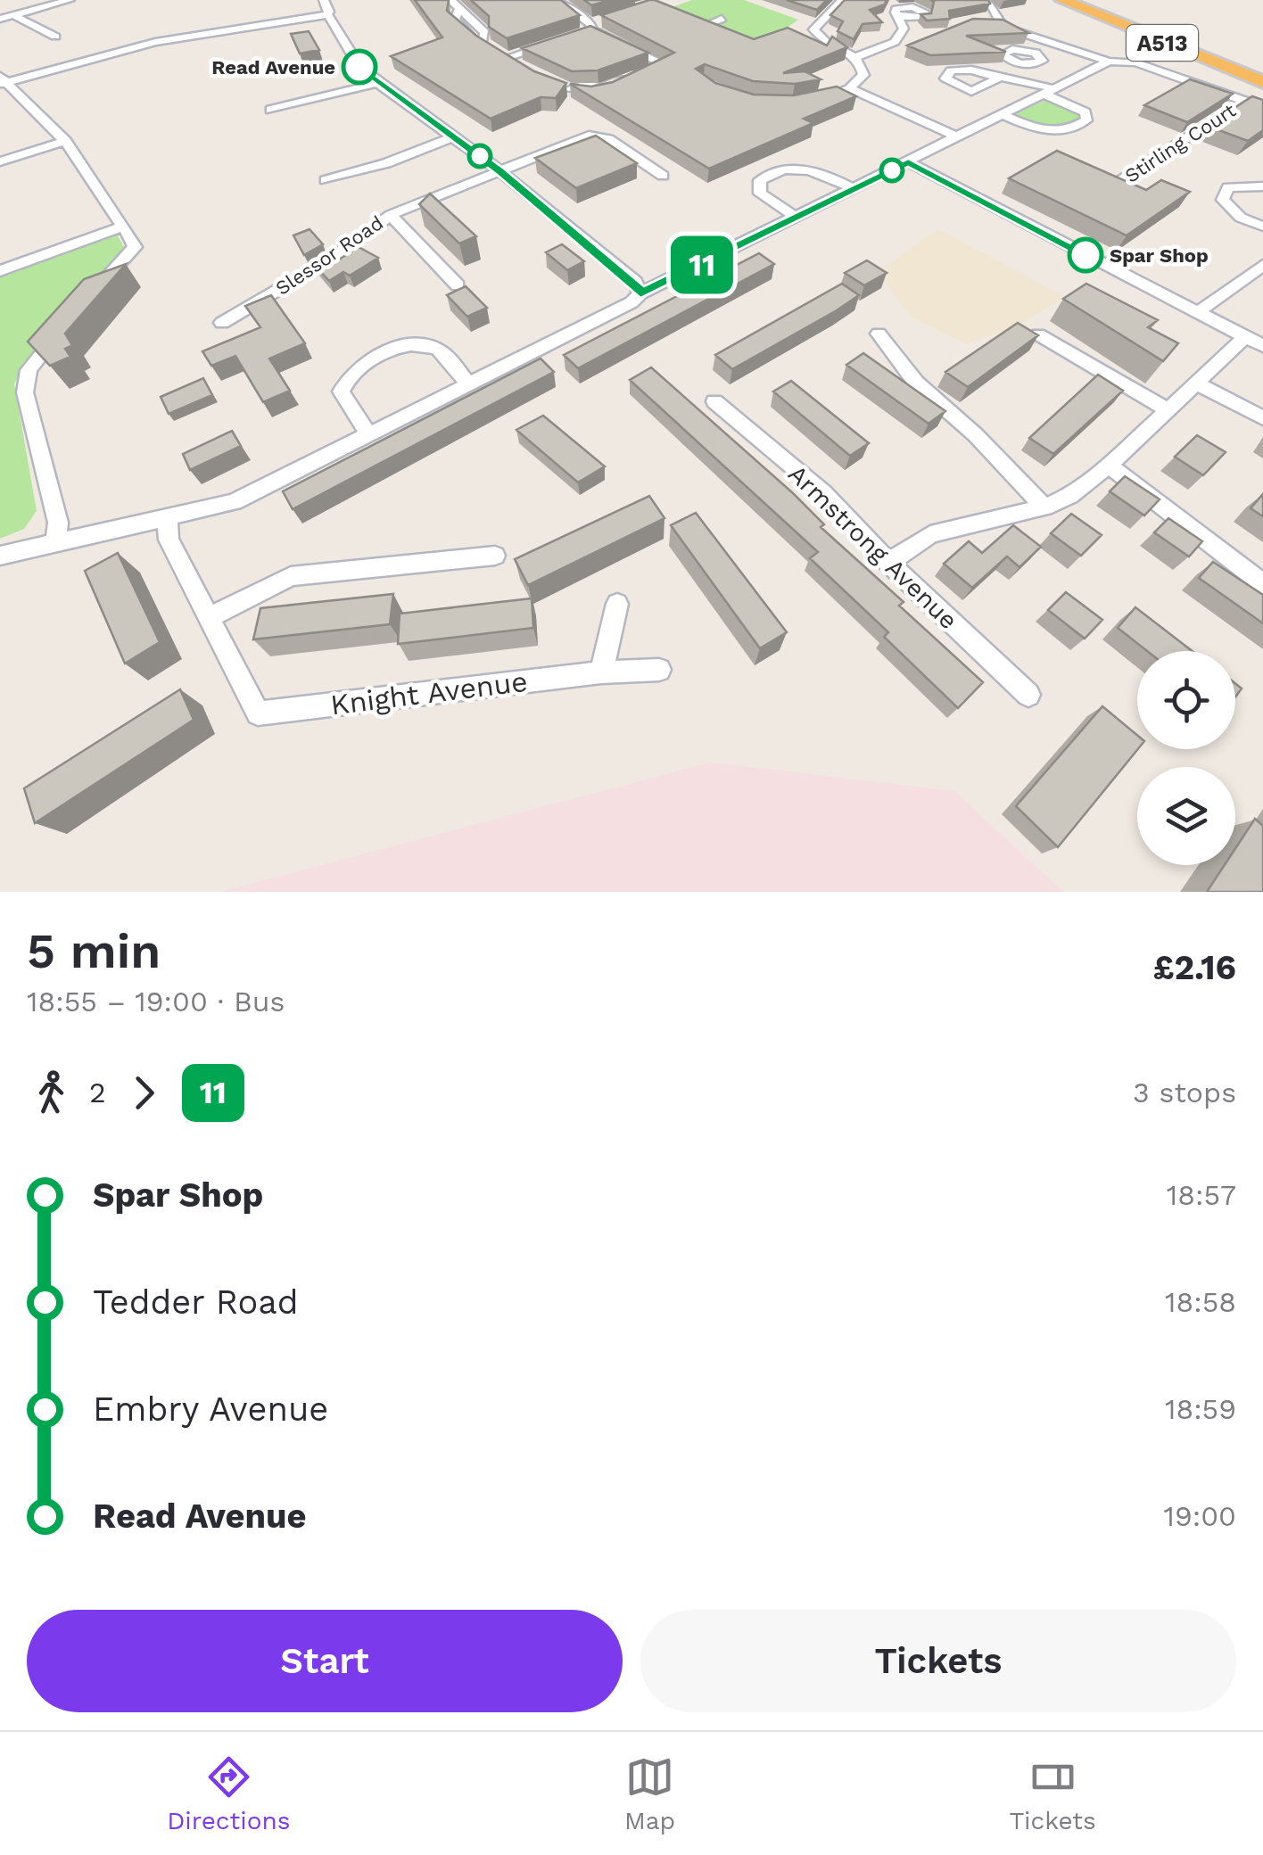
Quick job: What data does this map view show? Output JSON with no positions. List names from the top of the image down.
{
  "streets": {
    "highway": ["A513"],
    "street": [
      "Stirling Court",
      "Slessor Road",
      "Armstrong Avenue",
      "Knight Avenue"
    ]
  },
  "places": ["Read Avenue", "Spar Shop"],
  "lines": ["bus line 11"],
  "page": {
    "on_map": "11",
    "heading": ["5 min", "18:55 – 19:00 · Bus", "£2.16"],
    "legs": ["2", "11", "3 stops"],
    "list": [
      {
        "name": "Spar Shop",
        "value": "18:57"
      },
      {
        "name": "Tedder Road",
        "value": "18:58"
      },
      {
        "name": "Embry Avenue",
        "value": "18:59"
      },
      {
        "name": "Read Avenue",
        "value": "19:00"
      }
    ],
    "buttons": ["Start", "Tickets"],
    "tabs": ["Directions", "Map", "Tickets"]
  }
}
